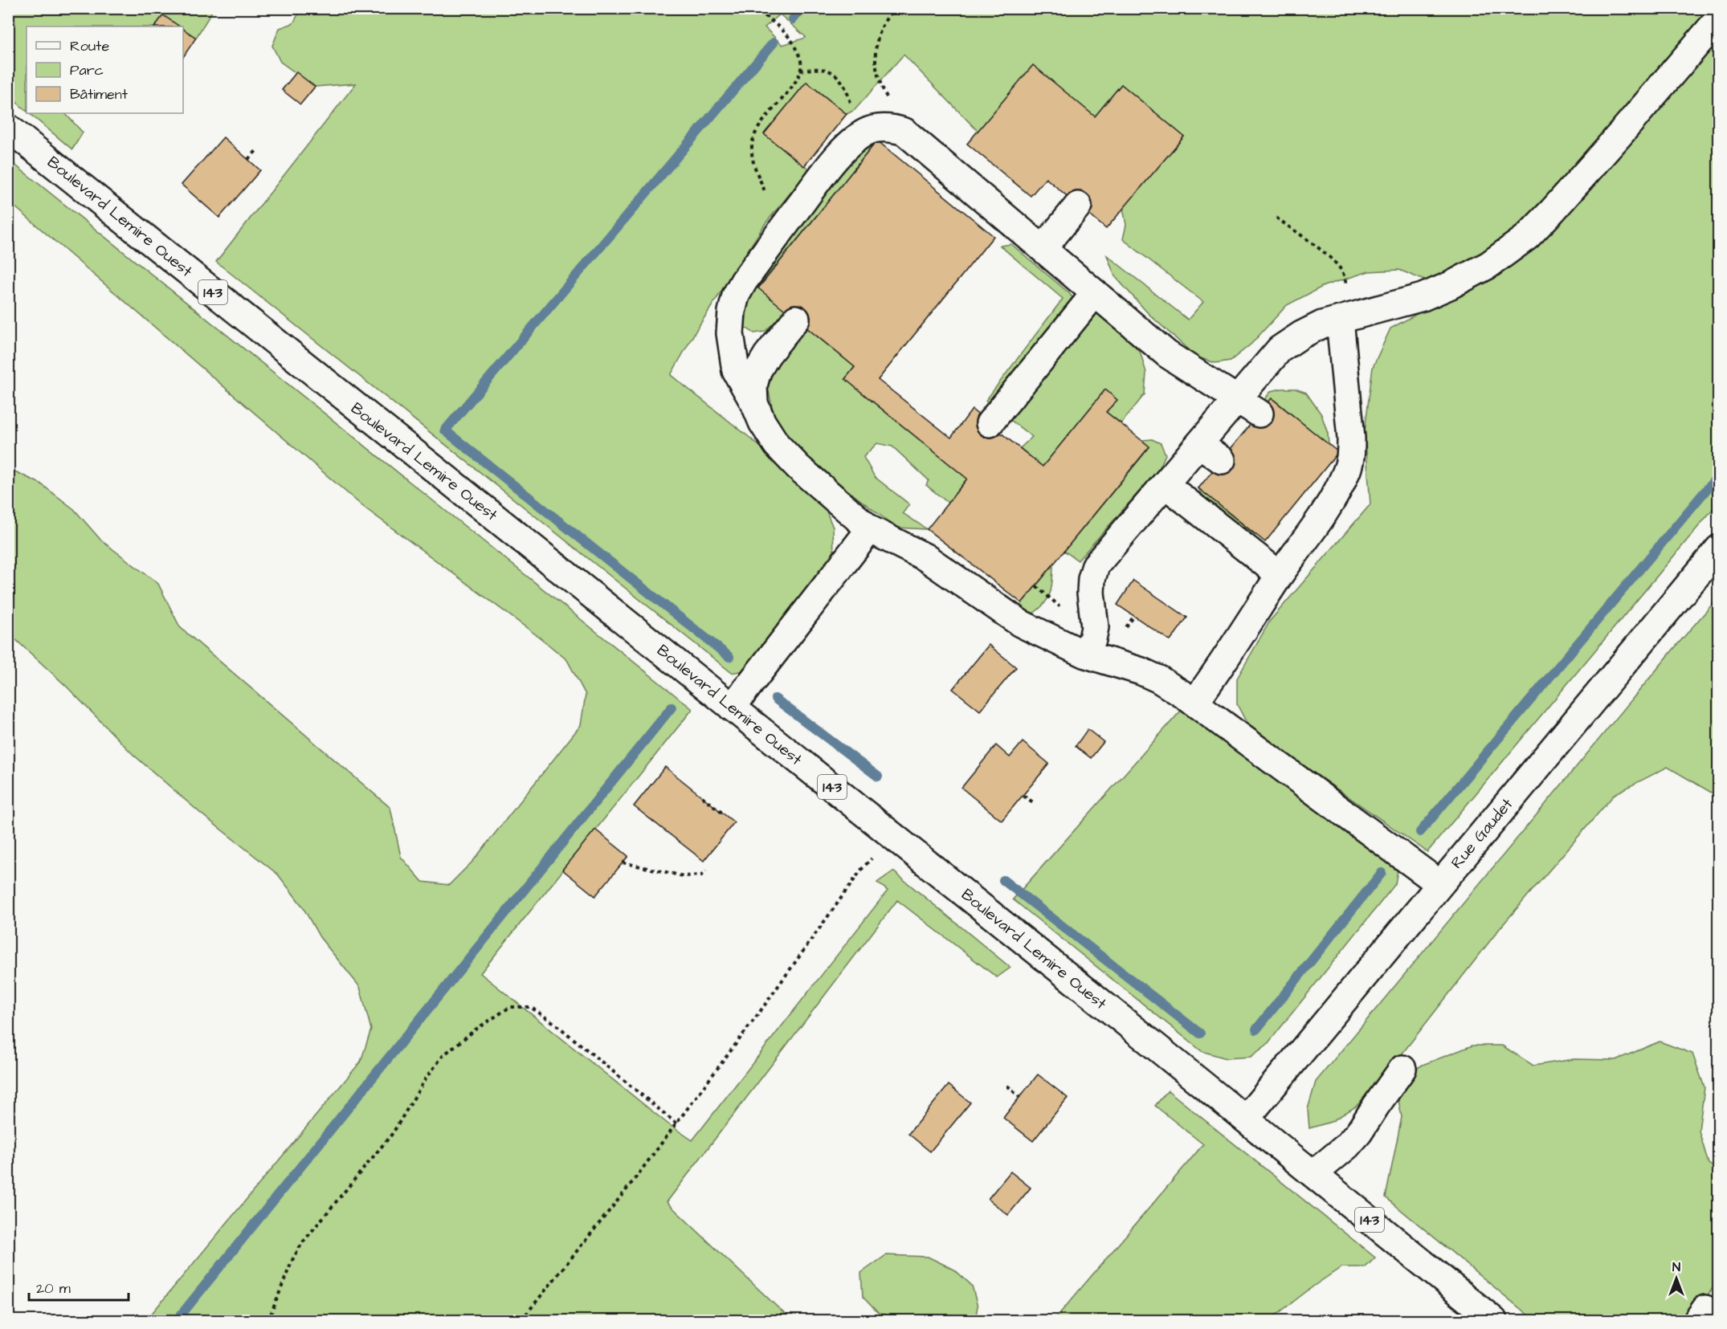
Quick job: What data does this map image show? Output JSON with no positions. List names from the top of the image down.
{
  "streets": {
    "main road": ["Boulevard Lemire Ouest", "143", "Rue Gaudet"]
  },
  "crossings": [
    ["Boulevard Lemire Ouest", "Rue Gaudet"]
  ],
  "legend": ["Route", "Parc", "Bâtiment"],
  "scale_bar": "20 m",
  "north": "top"
}
